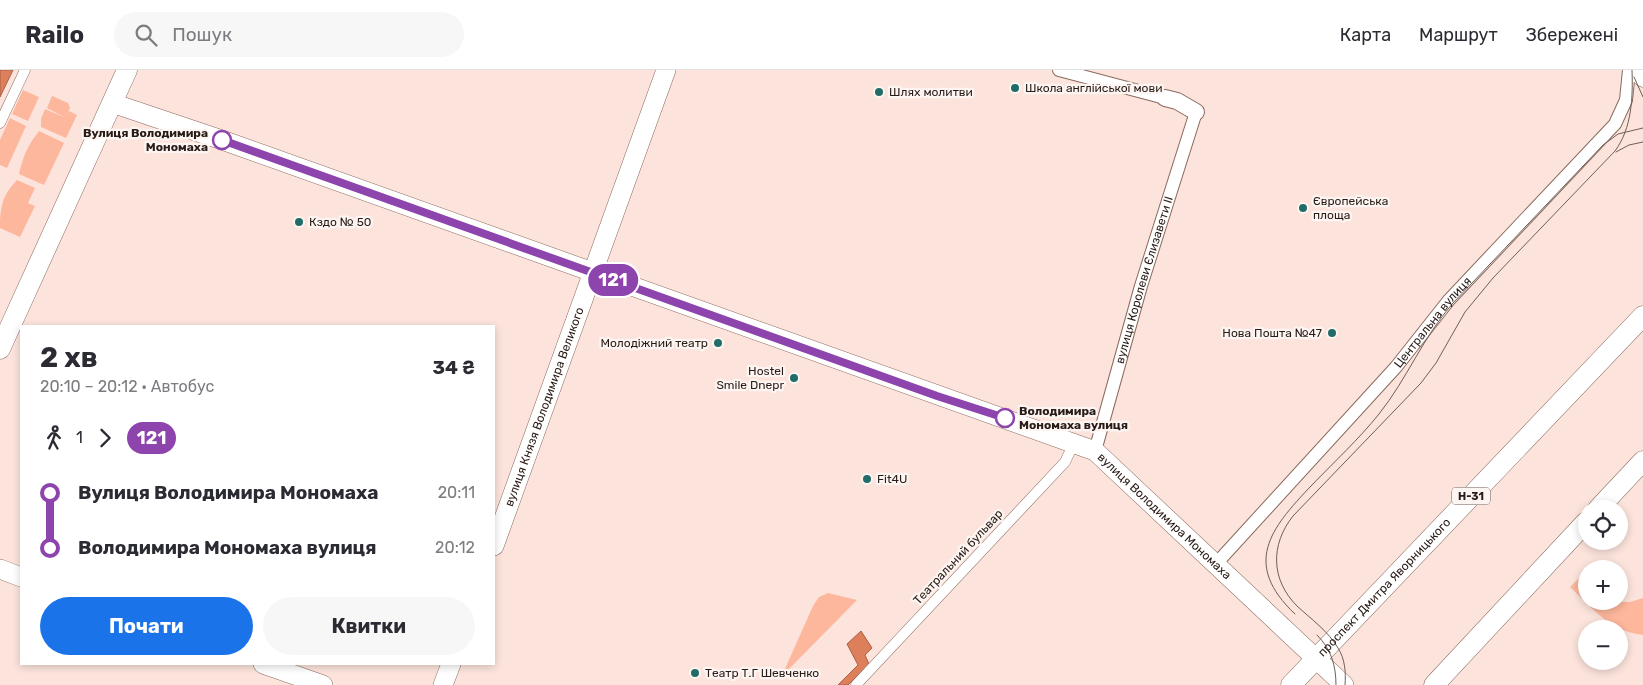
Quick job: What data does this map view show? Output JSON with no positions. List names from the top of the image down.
{
  "streets": {
    "main road": [
      "вулиця Князя Володимира Великого",
      "Н-31",
      "вулиця Володимира Мономаха",
      "проспект Дмитра Яворницького"
    ],
    "street": ["вулиця Королеви Єлизавети ІІ", "Центральна вулиця", "Театральний бульвар"]
  },
  "crossings": [
    ["вулиця Королеви Єлизавети ІІ", "вулиця Володимира Мономаха"],
    ["Центральна вулиця", "вулиця Володимира Мономаха"],
    ["вулиця Князя Володимира Великого", "вулиця Володимира Мономаха"],
    ["вулиця Володимира Мономаха", "Театральний бульвар"],
    ["вулиця Володимира Мономаха", "проспект Дмитра Яворницького"]
  ],
  "places": [
    "Школа англійської мови",
    "Шлях молитви",
    "Вулиця Володимира Мономаха",
    "Європейська площа",
    "Кздо № 50",
    "Нова Пошта №47",
    "Молодіжний театр",
    "Hostel Smile Dnepr",
    "Володимира Мономаха вулиця",
    "Fit4U",
    "Театр Т.Г Шевченко"
  ],
  "lines": ["bus line 121"],
  "page": {
    "header": "Railo",
    "search": "Пошук",
    "nav": ["Карта", "Маршрут", "Збережені"],
    "on_map": "121",
    "heading": ["2 хв", "20:10 – 20:12 · Автобус", "34 ₴"],
    "legs": ["1", "121"],
    "list": [
      {
        "name": "Вулиця Володимира Мономаха",
        "value": "20:11"
      },
      {
        "name": "Володимира Мономаха вулиця",
        "value": "20:12"
      }
    ],
    "map_buttons": ["+", "−"],
    "buttons": ["Почати", "Квитки"]
  }
}
